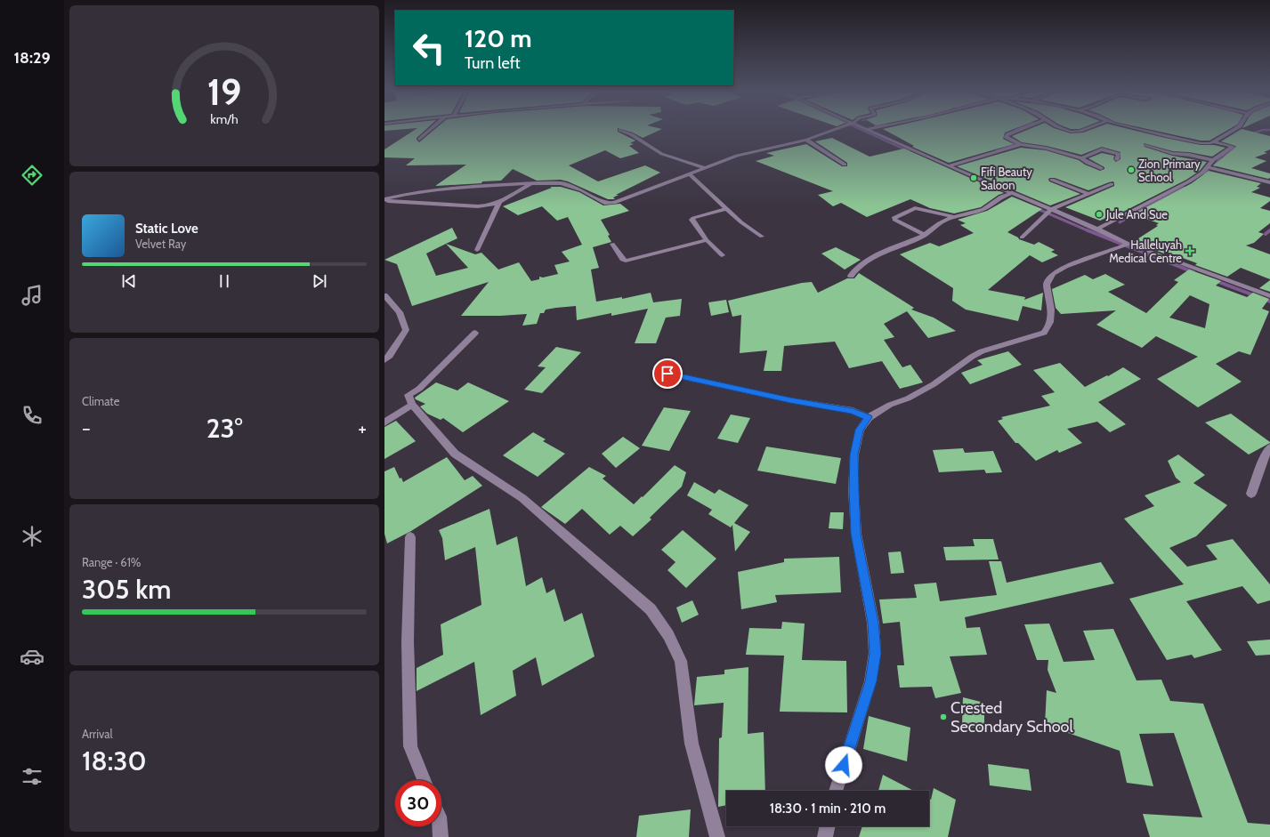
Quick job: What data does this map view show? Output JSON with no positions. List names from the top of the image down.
{
  "places": {
    "other": [
      "Zion Primary School",
      "Fifi Beauty Saloon",
      "Jule And Sue",
      "Crested Secondary School"
    ],
    "health": ["Halleluyah Medical Centre"]
  },
  "page": {
    "tabs": "18:29",
    "turn": ["120 m", "Turn left"],
    "song": ["Static Love", "Velvet Ray"],
    "tile": [
      "Climate",
      ["Range · 61%", "305 km"],
      ["Arrival", "18:30"]
    ],
    "heat": ["−", "23°", "+"],
    "limit": "30",
    "trip": "18:30 · 1 min · 210 m",
    "gauge": ["19", "km/h"]
  }
}
